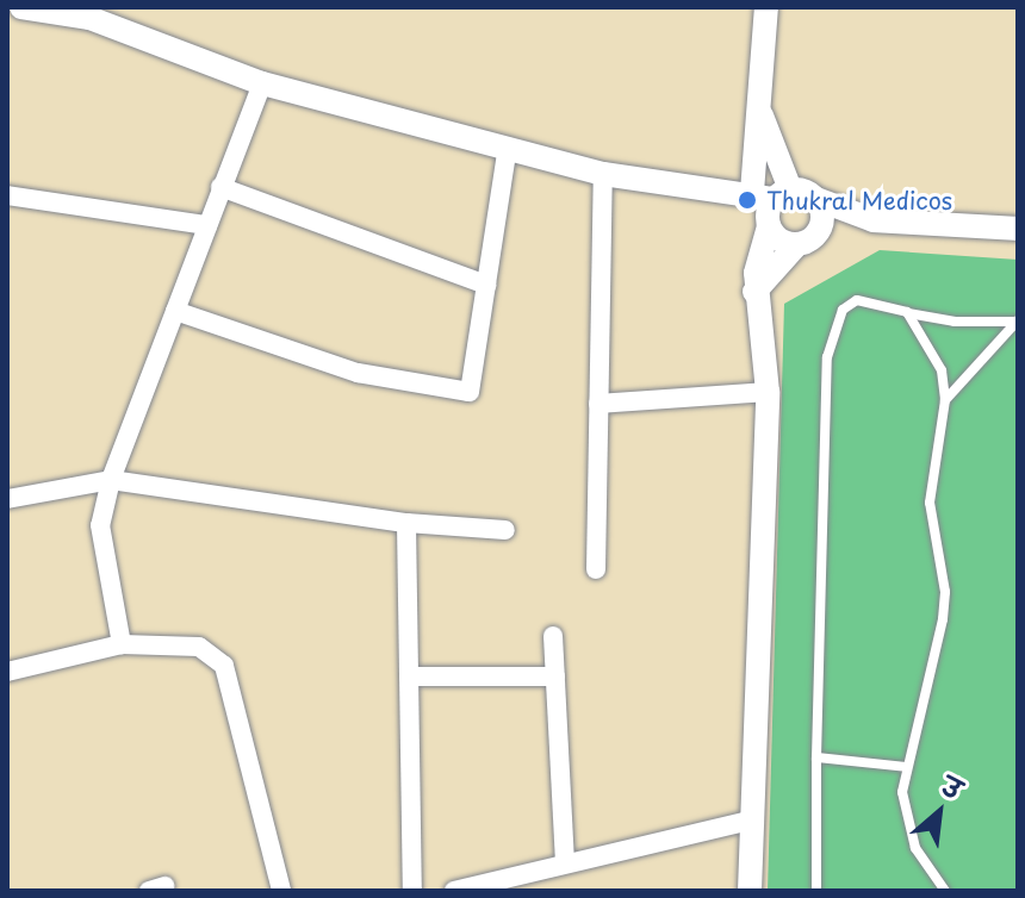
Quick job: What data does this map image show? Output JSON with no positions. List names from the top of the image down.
{
  "places": ["Thukral Medicos"],
  "north": "top right"
}
